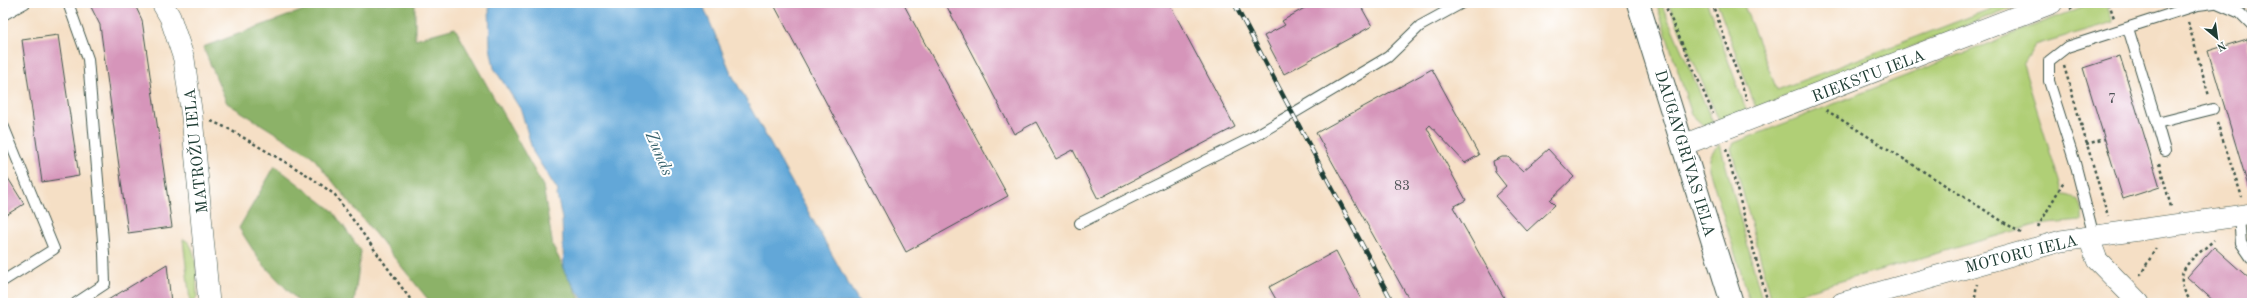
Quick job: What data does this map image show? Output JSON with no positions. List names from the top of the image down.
{
  "streets": {
    "main road": ["DAUGAVGRĪVAS IELA"],
    "street": ["RIEKSTU IELA", "MATROŽU IELA", "MOTORU IELA"]
  },
  "crossings": [
    ["RIEKSTU IELA", "DAUGAVGRĪVAS IELA"]
  ],
  "water": ["Zunds"],
  "house_numbers": ["7", "83"],
  "north": "bottom right"
}
